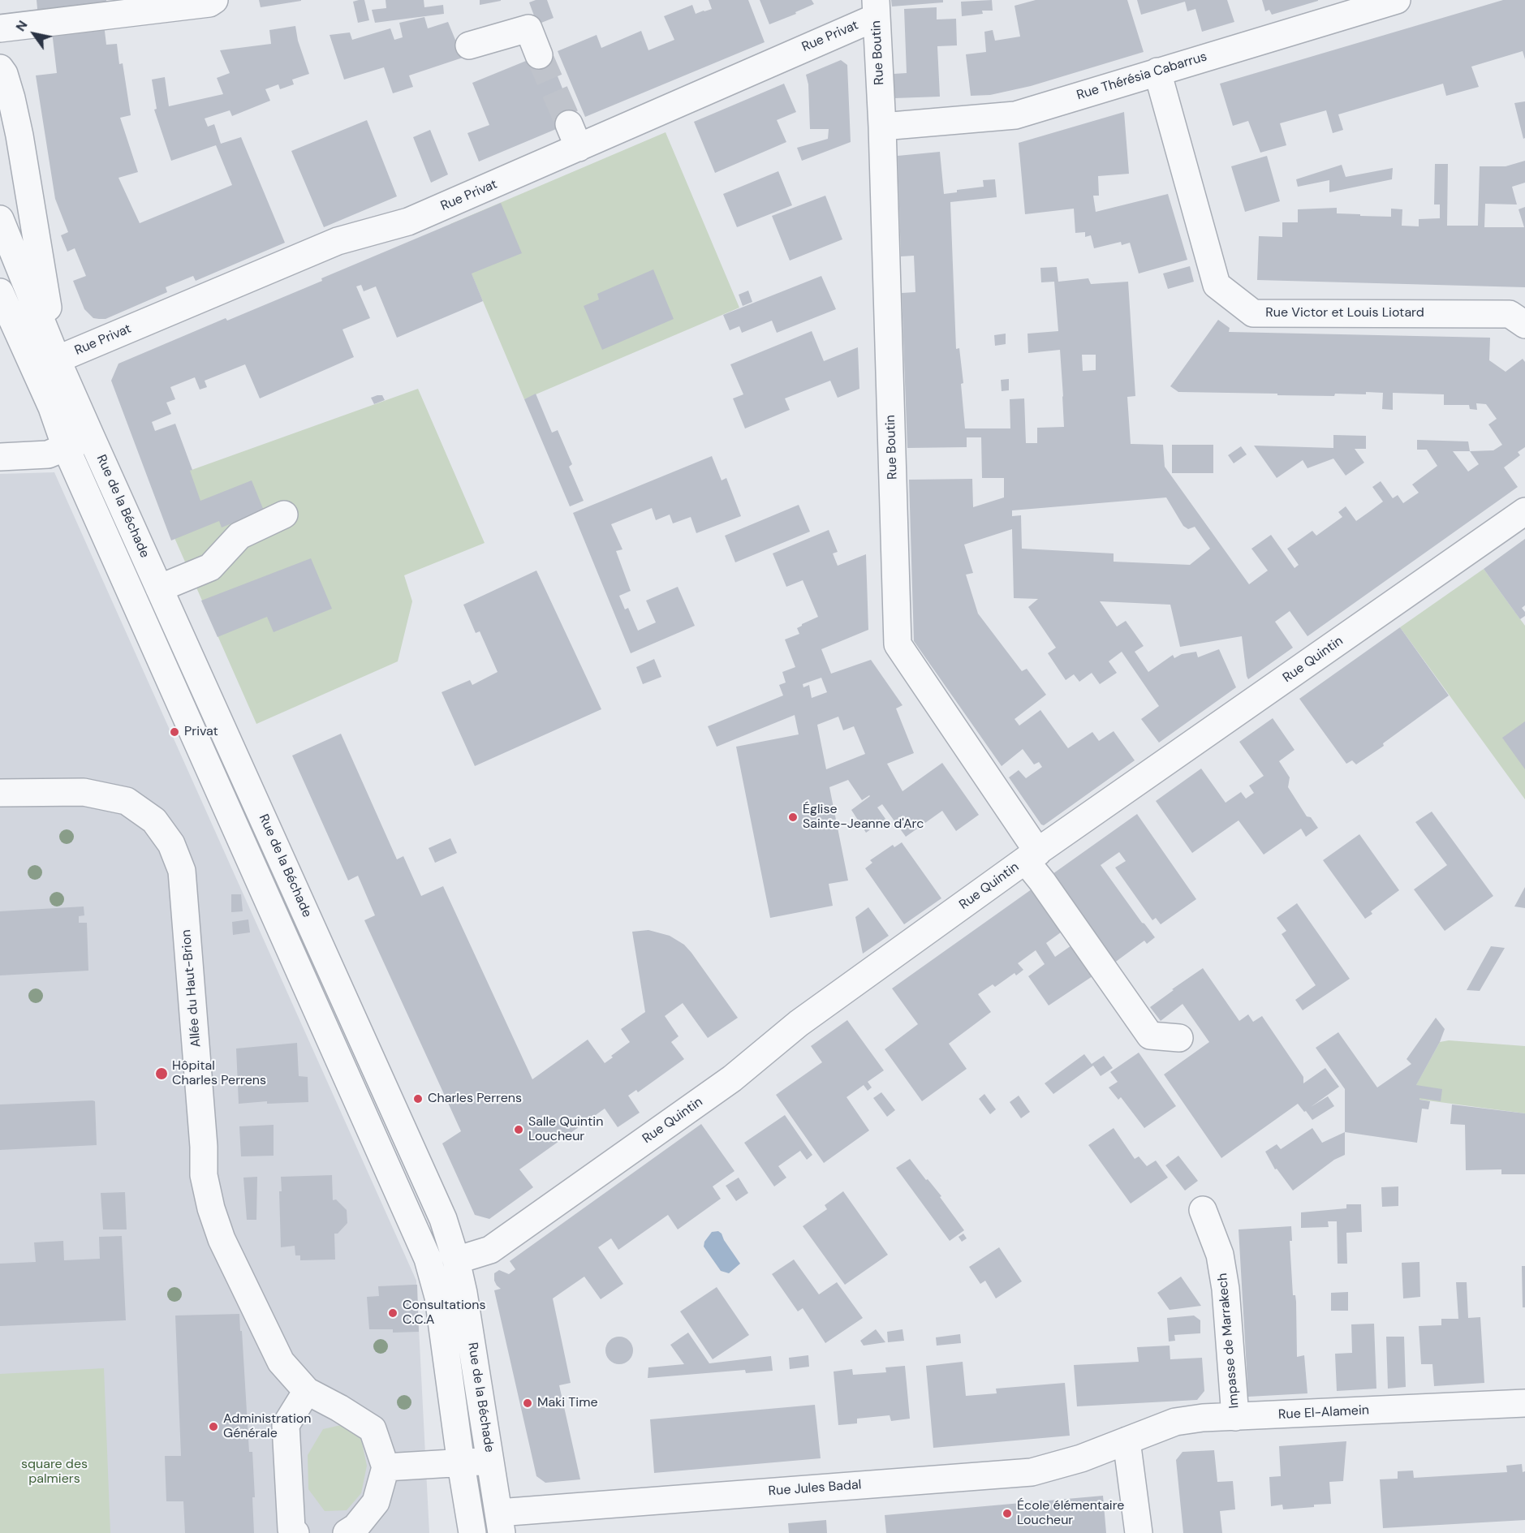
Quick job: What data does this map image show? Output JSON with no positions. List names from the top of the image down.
{
  "streets": {
    "street": [
      "Rue Privat",
      "Rue Boutin",
      "Rue Thérésia Cabarrus",
      "Rue Victor et Louis Liotard",
      "Rue de la Béchade",
      "Rue Quintin",
      "Allée du Haut-Brion",
      "Impasse de Marrakech",
      "Rue El-Alamein",
      "Rue Jules Badal"
    ]
  },
  "crossings": [
    ["Rue Privat", "Rue Boutin"],
    ["Rue Privat", "Rue de la Béchade"],
    ["Rue Boutin", "Rue Thérésia Cabarrus"],
    ["Rue Boutin", "Rue Quintin"],
    ["Rue Thérésia Cabarrus", "Rue Victor et Louis Liotard"],
    ["Rue de la Béchade", "Rue Quintin"],
    ["Rue de la Béchade", "Rue Jules Badal"],
    ["Impasse de Marrakech", "Rue El-Alamein"],
    ["Rue El-Alamein", "Rue Jules Badal"]
  ],
  "parks": ["square des palmiers"],
  "places": [
    "Privat",
    "Église Sainte-Jeanne d'Arc",
    "Hôpital Charles Perrens",
    "Charles Perrens",
    "Salle Quintin Loucheur",
    "Consultations C.C.A",
    "Maki Time",
    "Administration Générale",
    "École élémentaire Loucheur"
  ],
  "north": "top left"
}
